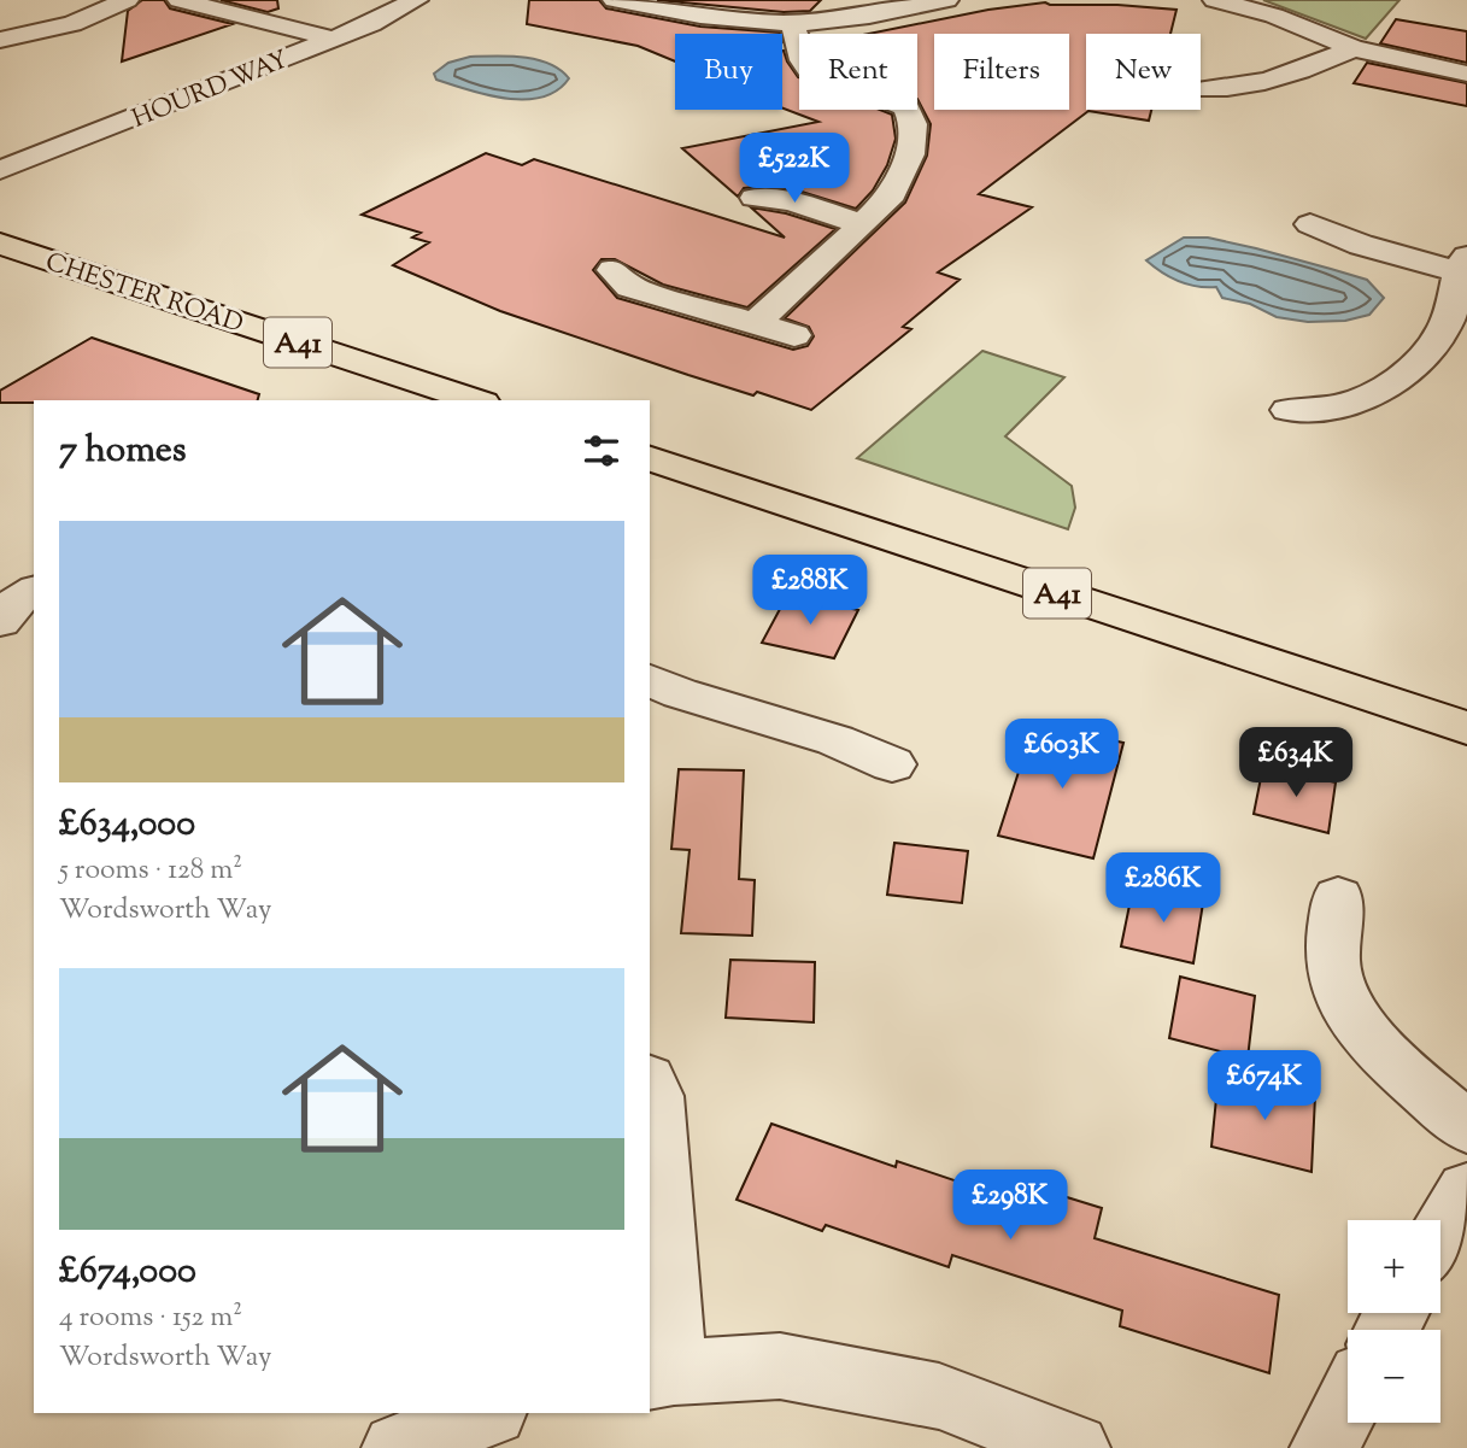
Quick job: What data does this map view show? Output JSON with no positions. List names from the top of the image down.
{
  "streets": {
    "main road": ["CHESTER ROAD", "A41"],
    "street": ["HOURD WAY"]
  },
  "page": {
    "chip": [
      "Buy",
      "Rent",
      "Filters",
      "New"
    ],
    "price": [
      "£522K",
      "£288K",
      "£603K",
      "£634K",
      "£286K",
      "£674K",
      "£298K"
    ],
    "heading": "7 homes",
    "list": [
      {
        "name": "£634,000",
        "note": "5 rooms · 128 m² · Wordsworth Way"
      },
      {
        "name": "£674,000",
        "note": "4 rooms · 152 m² · Wordsworth Way"
      }
    ],
    "map_buttons": ["+", "−"]
  }
}
